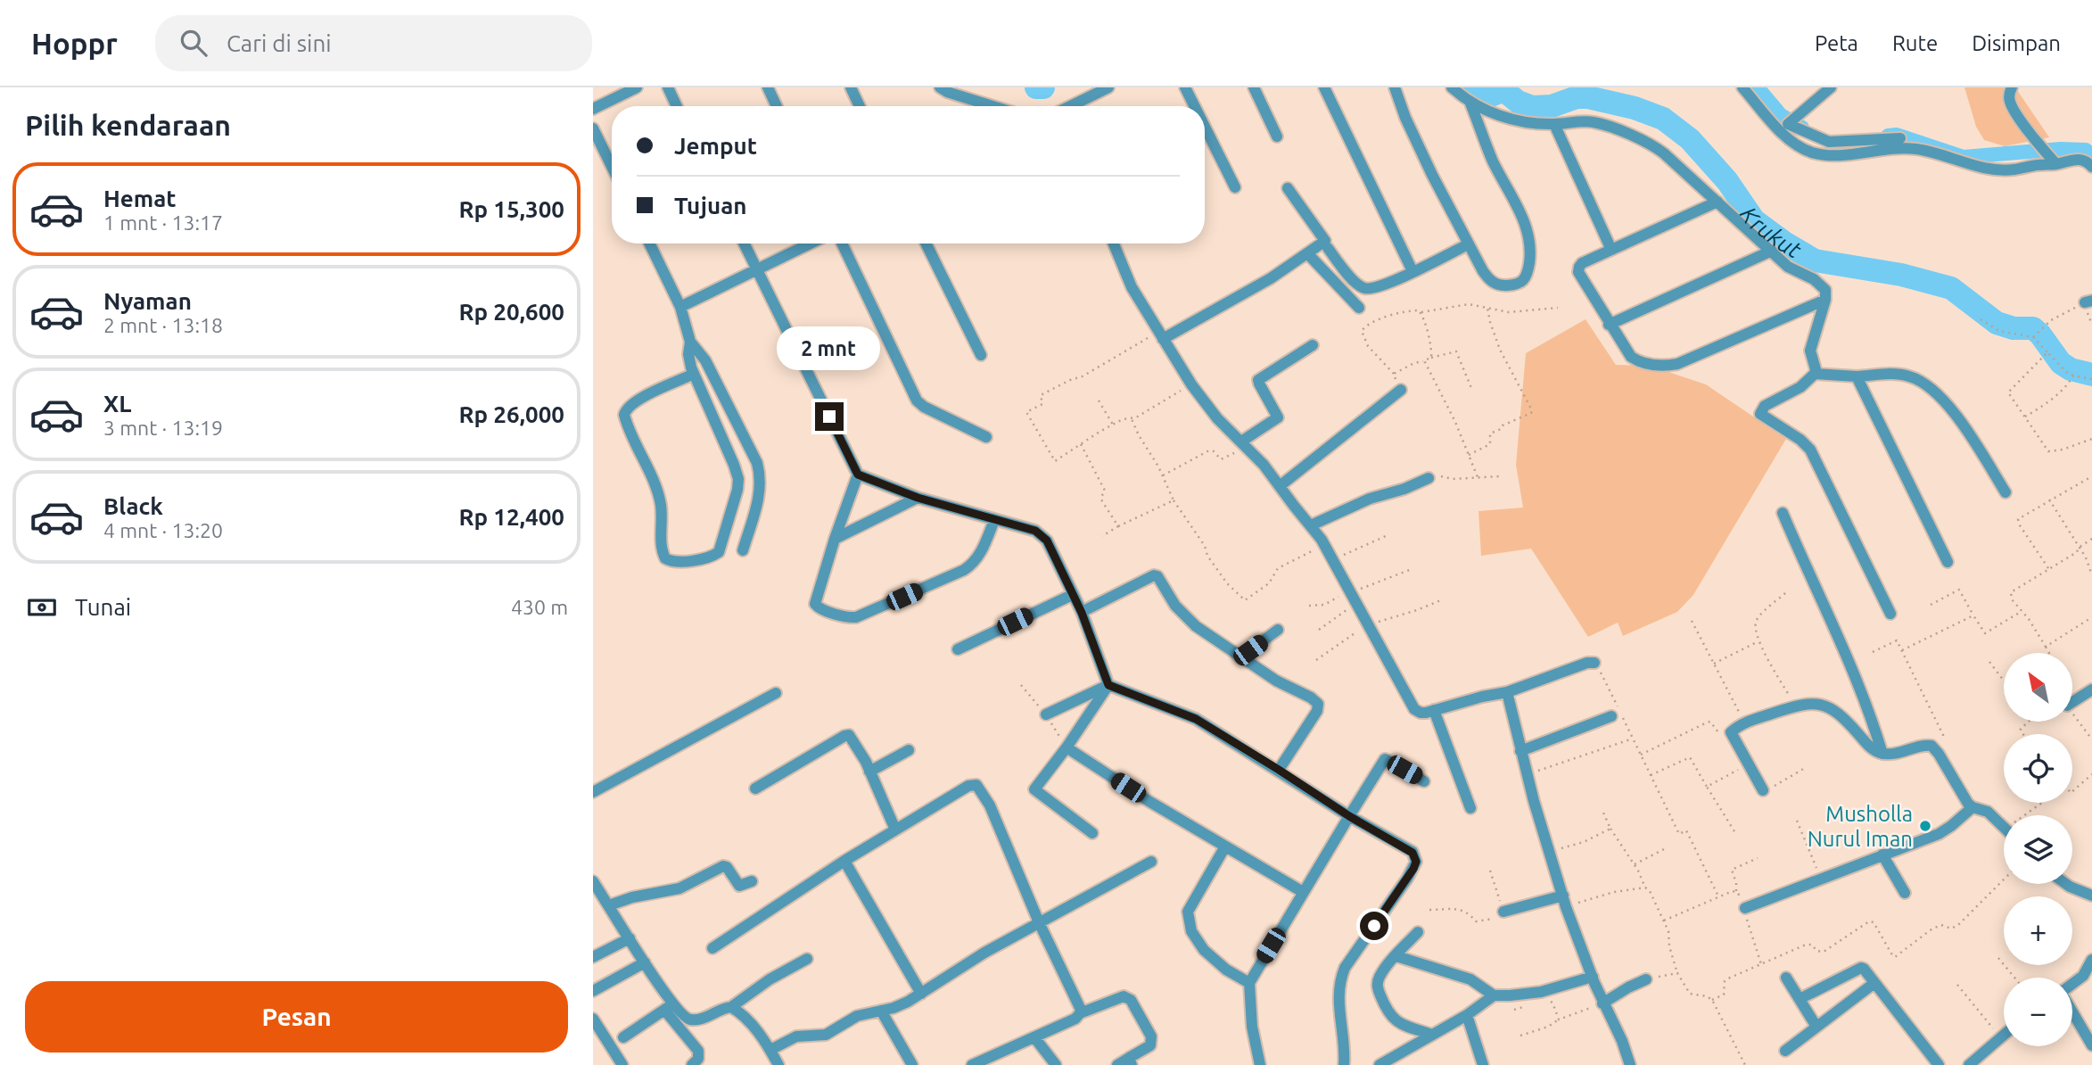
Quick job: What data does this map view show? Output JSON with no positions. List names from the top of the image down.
{
  "water": ["Krukut"],
  "places": ["Musholla Nurul Iman"],
  "north": "top left",
  "page": {
    "header": "Hoppr",
    "search": "Cari di sini",
    "nav": ["Peta", "Rute", "Disimpan"],
    "heading": "Pilih kendaraan",
    "banner": ["Jemput", "Tujuan"],
    "list": [
      {
        "name": "Hemat",
        "note": "1 mnt · 13:17",
        "value": "Rp 15,300"
      },
      {
        "name": "Nyaman",
        "note": "2 mnt · 13:18",
        "value": "Rp 20,600"
      },
      {
        "name": "XL",
        "note": "3 mnt · 13:19",
        "value": "Rp 26,000"
      },
      {
        "name": "Black",
        "note": "4 mnt · 13:20",
        "value": "Rp 12,400"
      }
    ],
    "bubble": "2 mnt",
    "pay": ["Tunai", "430 m"],
    "map_buttons": ["+", "−"],
    "buttons": "Pesan"
  }
}
